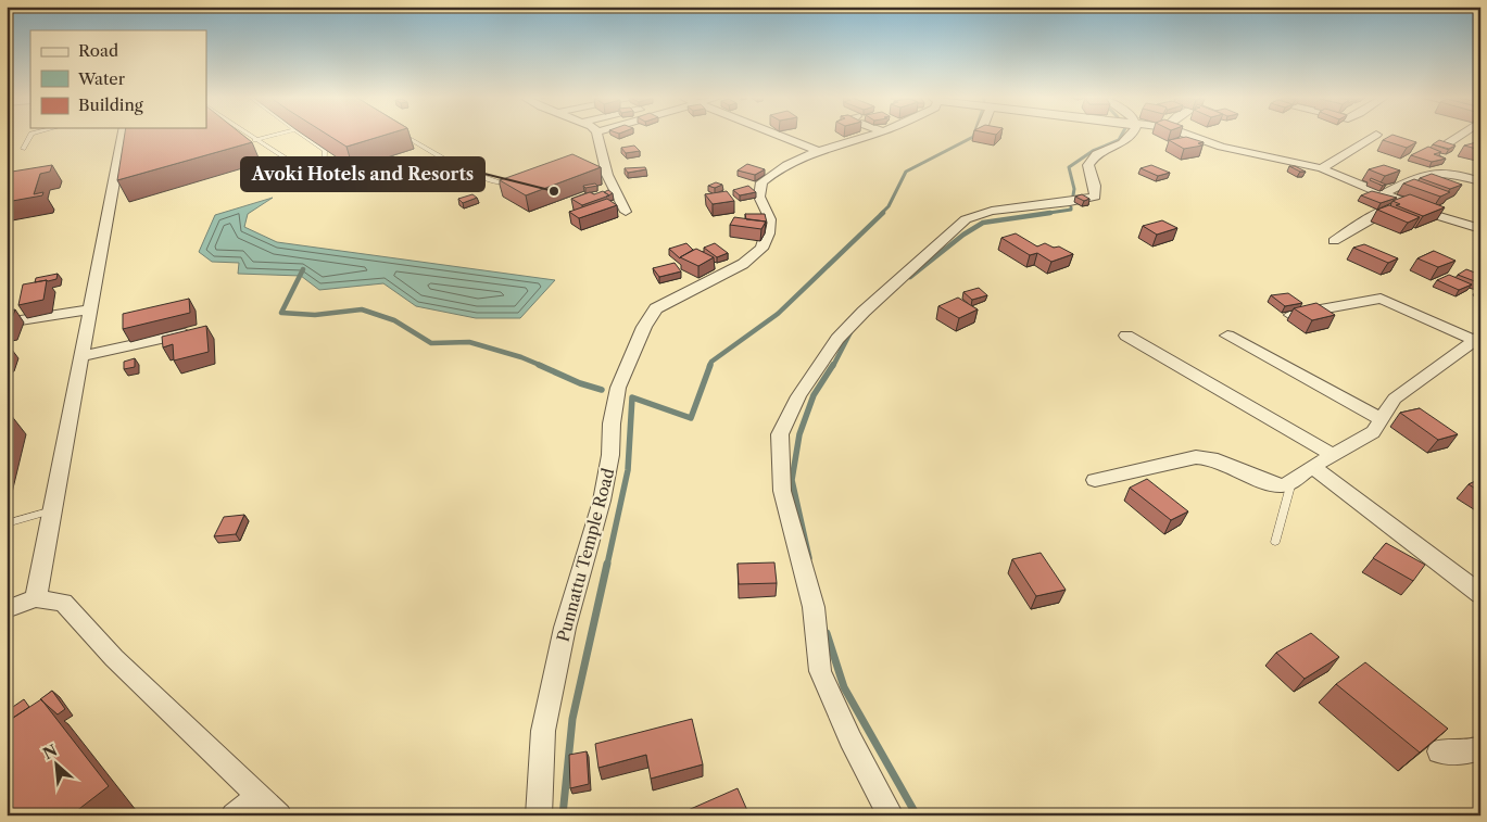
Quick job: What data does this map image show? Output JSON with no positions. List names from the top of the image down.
{
  "streets": {
    "street": ["Punnattu Temple Road"]
  },
  "places": ["Avoki Hotels and Resorts"],
  "legend": ["Road", "Water", "Building"],
  "north": "top left"
}
